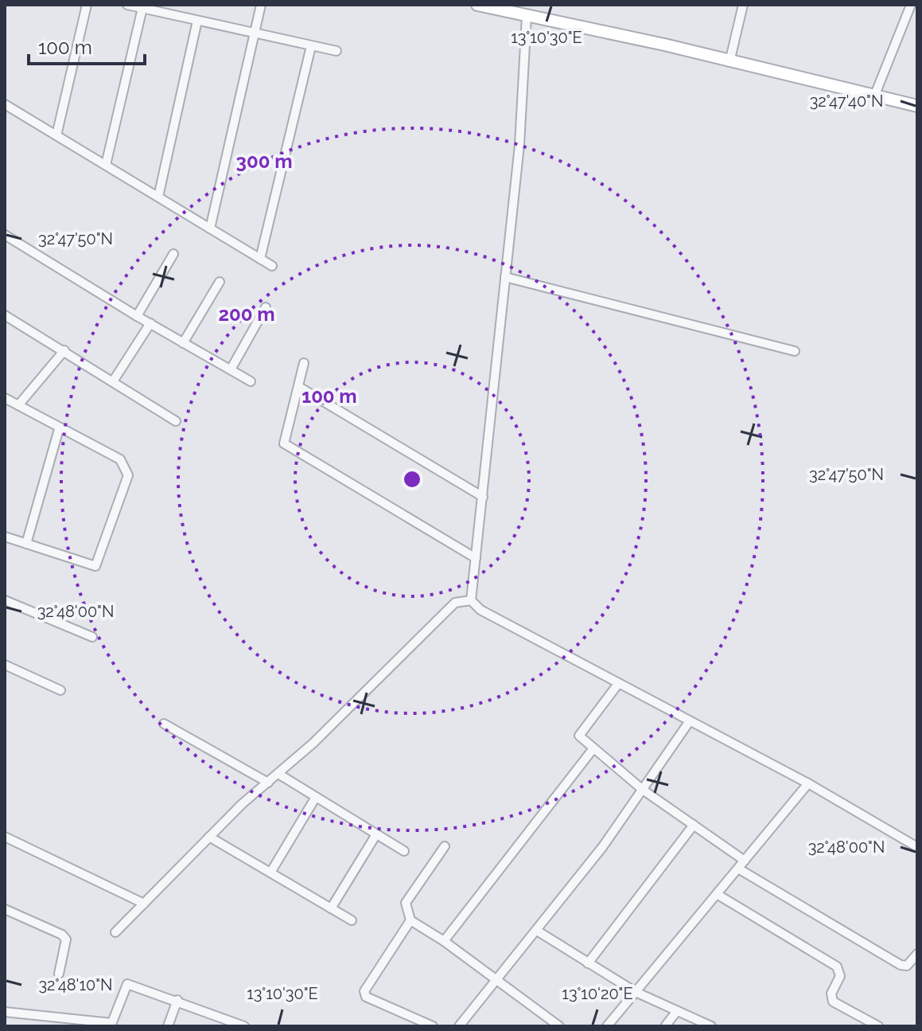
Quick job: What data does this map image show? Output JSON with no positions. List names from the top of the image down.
{
  "scale_bar": "100 m",
  "coordinates": [
    "13°10'30\"E",
    "32°47'40\"N",
    "32°47'50\"N",
    "32°48'00\"N",
    "32°48'10\"N",
    "13°10'20\"E"
  ],
  "rings": ["300 m", "200 m", "100 m"]
}
